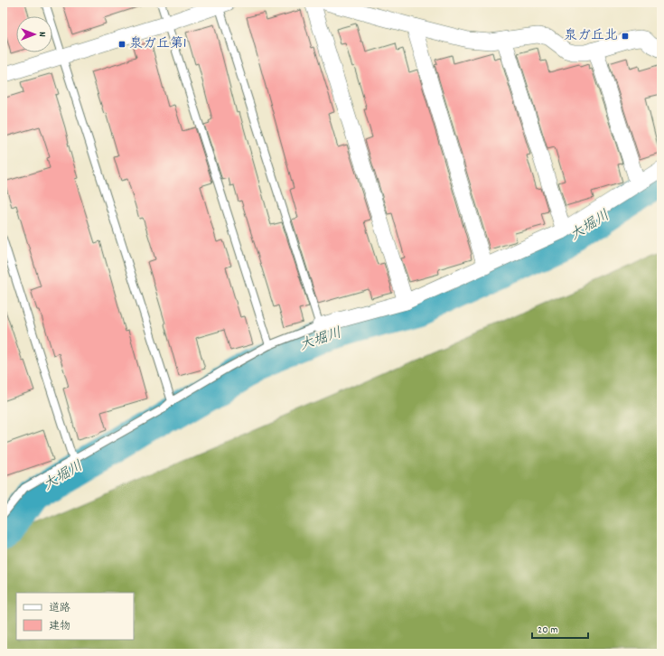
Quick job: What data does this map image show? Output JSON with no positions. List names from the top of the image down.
{
  "water": ["大堀川"],
  "places": {
    "transit": ["泉ガ丘北", "泉ガ丘第1"]
  },
  "legend": ["道路", "建物"],
  "scale_bar": "20 m",
  "north": "right"
}
